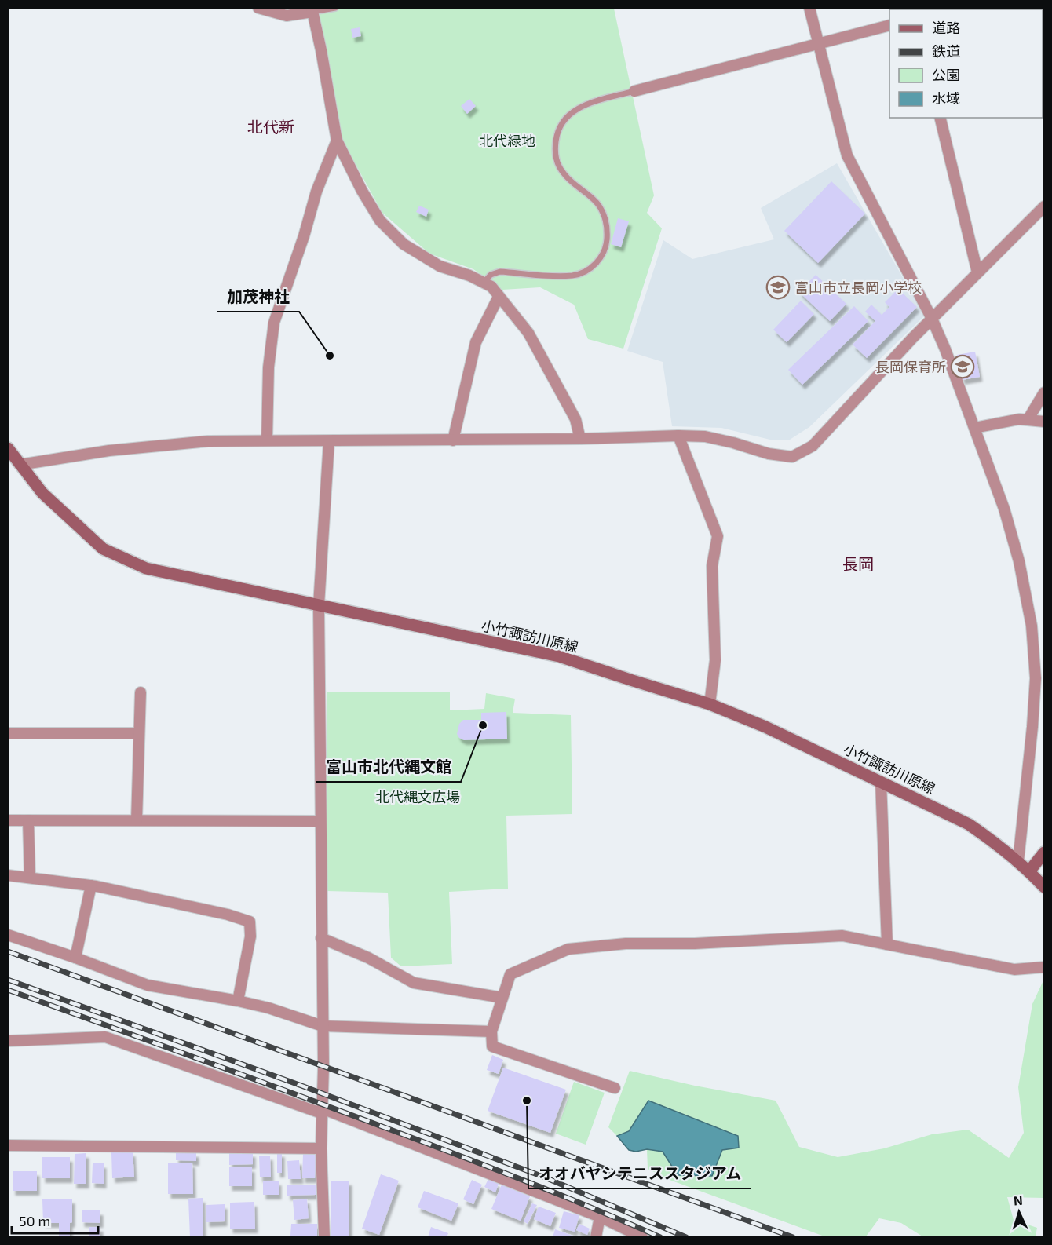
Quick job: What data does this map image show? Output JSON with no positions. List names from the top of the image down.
{
  "streets": {
    "main road": ["小竹諏訪川原線"]
  },
  "districts": ["北代新", "長岡"],
  "parks": ["北代緑地", "北代縄文広場"],
  "places": {
    "school or university": ["富山市立長岡小学校", "長岡保育所"],
    "other": ["加茂神社", "富山市北代縄文館", "オオバヤシテニススタジアム"]
  },
  "legend": [
    "道路",
    "鉄道",
    "公園",
    "水域"
  ],
  "scale_bar": "50 m",
  "north": "top"
}
